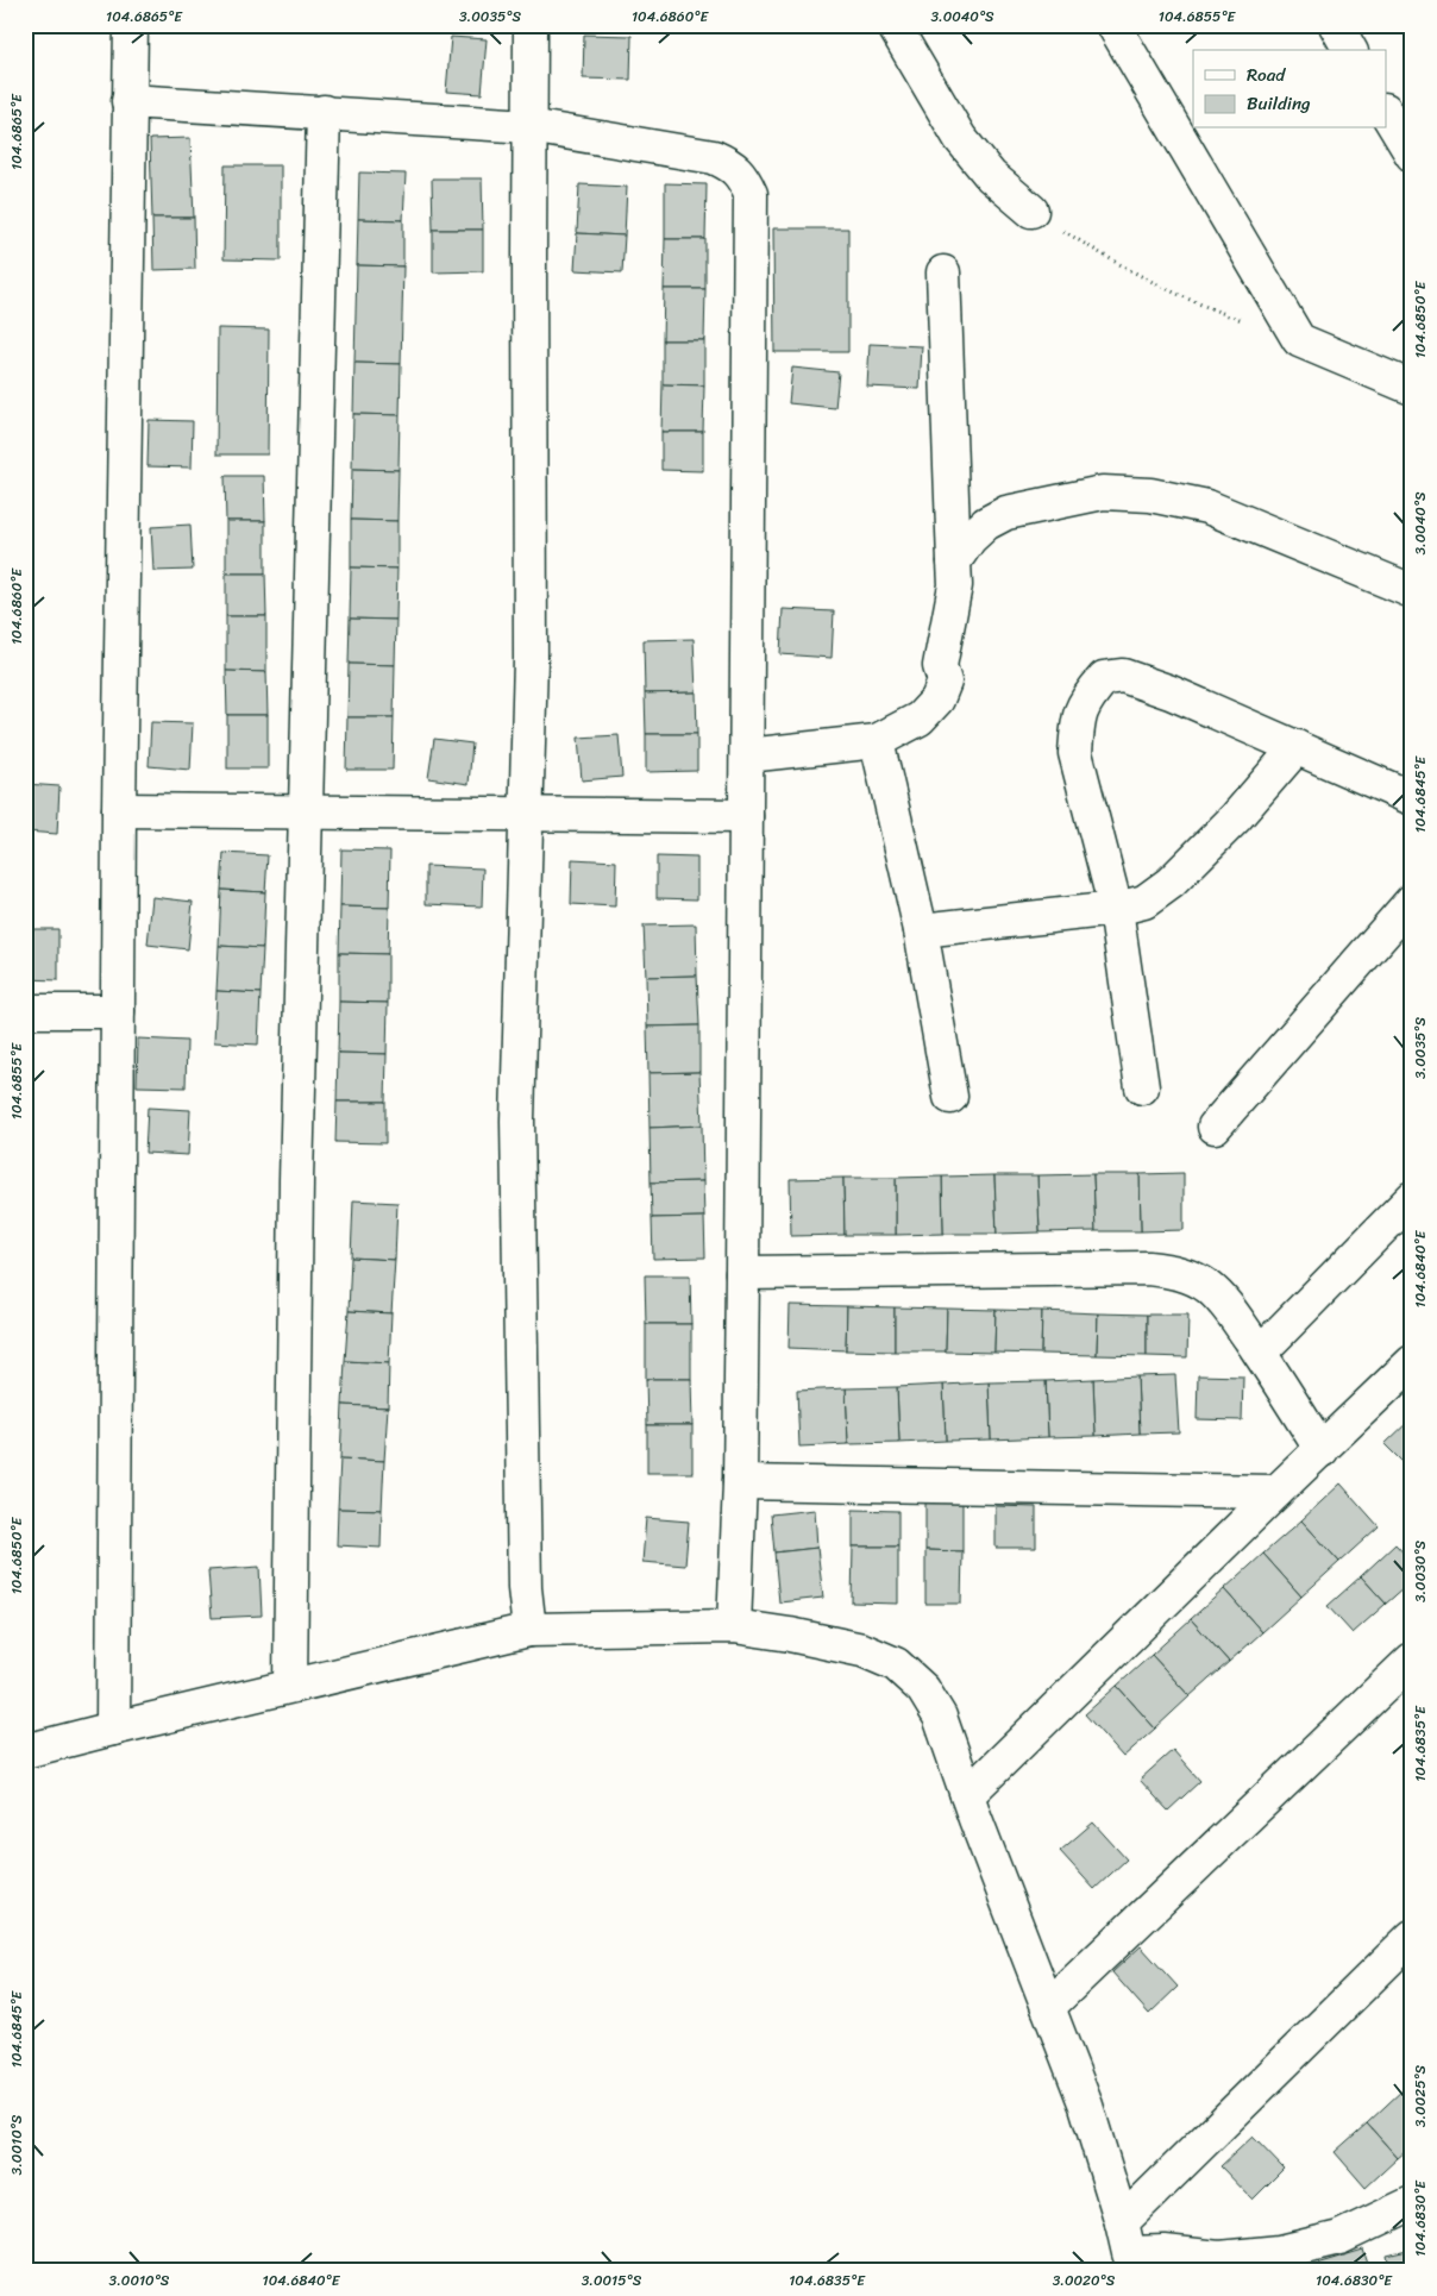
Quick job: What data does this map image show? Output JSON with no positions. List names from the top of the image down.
{
  "legend": ["Road", "Building"],
  "coordinates": [
    "104.6865°E",
    "3.0035°S",
    "104.6860°E",
    "3.0040°S",
    "104.6855°E",
    "104.6850°E",
    "104.6845°E",
    "104.6840°E",
    "3.0030°S",
    "104.6835°E",
    "3.0025°S",
    "3.0010°S",
    "104.6830°E",
    "3.0015°S",
    "3.0020°S"
  ]
}
